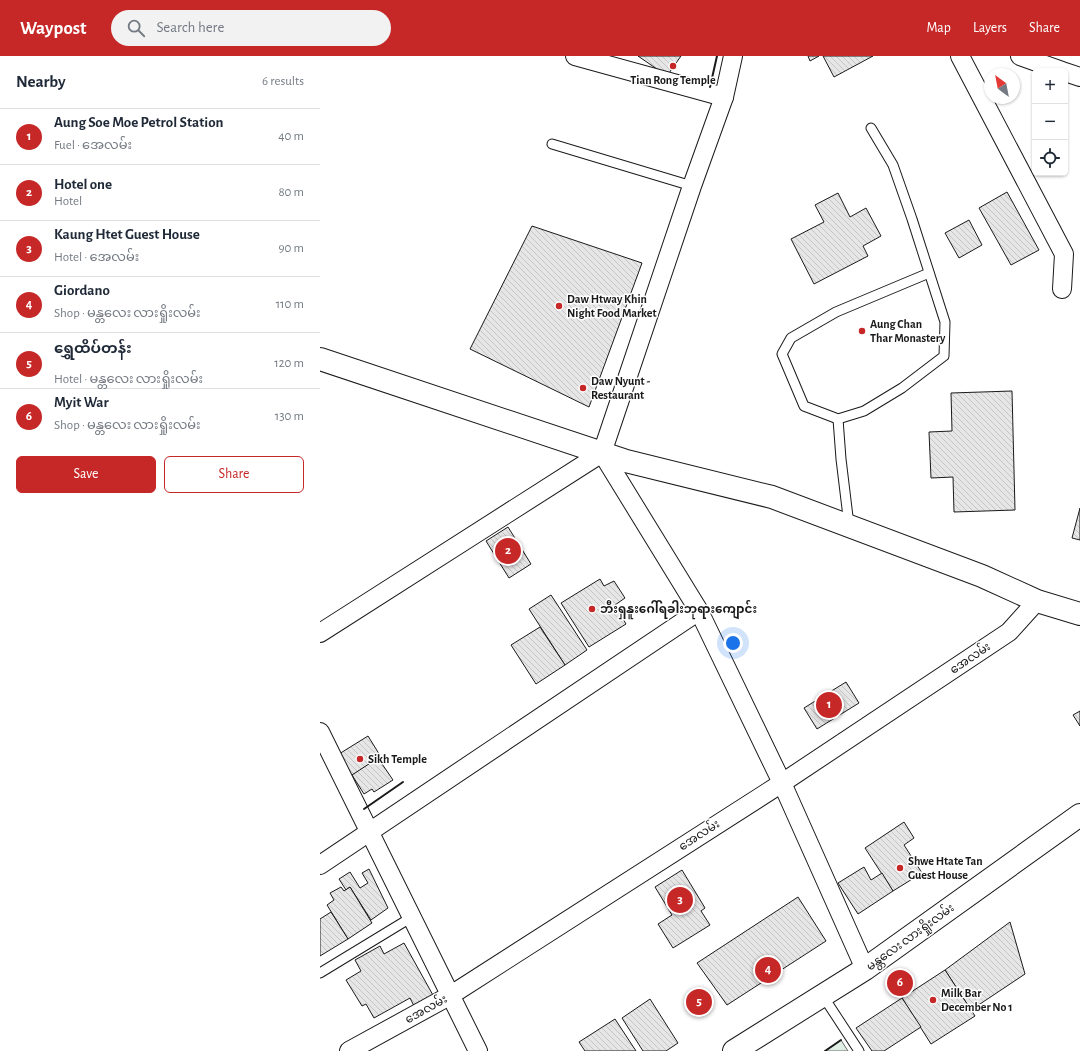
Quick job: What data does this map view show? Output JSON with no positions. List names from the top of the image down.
{
  "streets": {
    "main road": ["မန္တလေး လားရှိုးလမ်း"],
    "street": ["အေလမ်း"]
  },
  "places": [
    "Tian Rong Temple",
    "Daw Htway Khin Night Food Market",
    "Aung Chan Thar Monastery",
    "Daw Nyunt - Restaurant",
    "ဘီးရှနူးဂေါ်ရခါးဘုရားကျောင်း",
    "Sikh Temple",
    "Shwe Htate Tan Guest House",
    "Milk Bar December No 1"
  ],
  "north": "top left",
  "page": {
    "header": "Waypost",
    "search": "Search here",
    "nav": ["Map", "Layers", "Share"],
    "heading": ["Nearby", "6 results"],
    "map_buttons": ["+", "−"],
    "list": [
      {
        "mark": "1",
        "name": "Aung Soe Moe Petrol Station",
        "note": "Fuel · အေလမ်း",
        "value": "40 m"
      },
      {
        "mark": "2",
        "name": "Hotel one",
        "note": "Hotel",
        "value": "80 m"
      },
      {
        "mark": "3",
        "name": "Kaung Htet Guest House",
        "note": "Hotel · အေလမ်း",
        "value": "90 m"
      },
      {
        "mark": "4",
        "name": "Giordano",
        "note": "Shop · မန္တလေး လားရှိုးလမ်း",
        "value": "110 m"
      },
      {
        "mark": "5",
        "name": "ရွှေထိပ်တန်း",
        "note": "Hotel · မန္တလေး လားရှိုးလမ်း",
        "value": "120 m"
      },
      {
        "mark": "6",
        "name": "Myit War",
        "note": "Shop · မန္တလေး လားရှိုးလမ်း",
        "value": "130 m"
      }
    ],
    "buttons": ["Save", "Share"],
    "pins": [
      "2",
      "1",
      "3",
      "4",
      "6",
      "5"
    ]
  }
}
